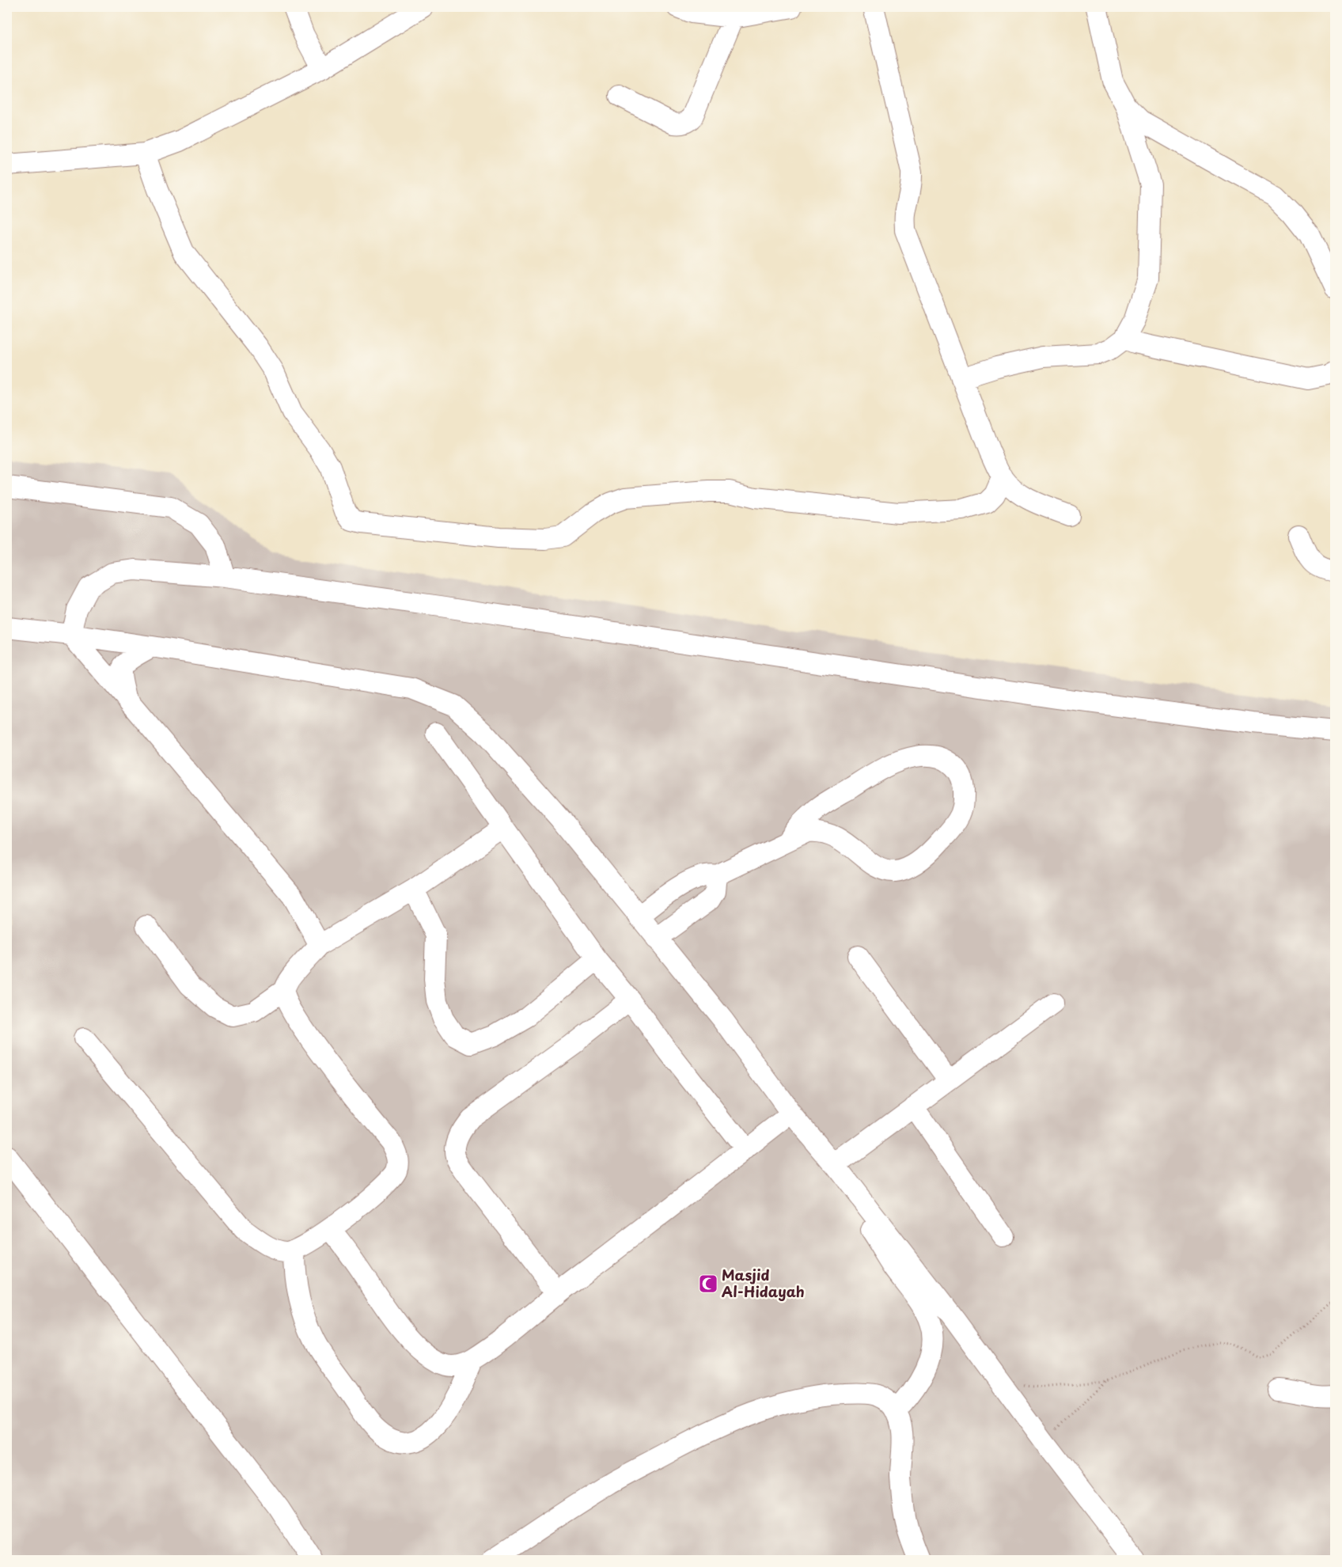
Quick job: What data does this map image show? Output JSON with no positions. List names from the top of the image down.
{
  "places": {
    "mosque": ["Masjid Al-Hidayah"]
  }
}
